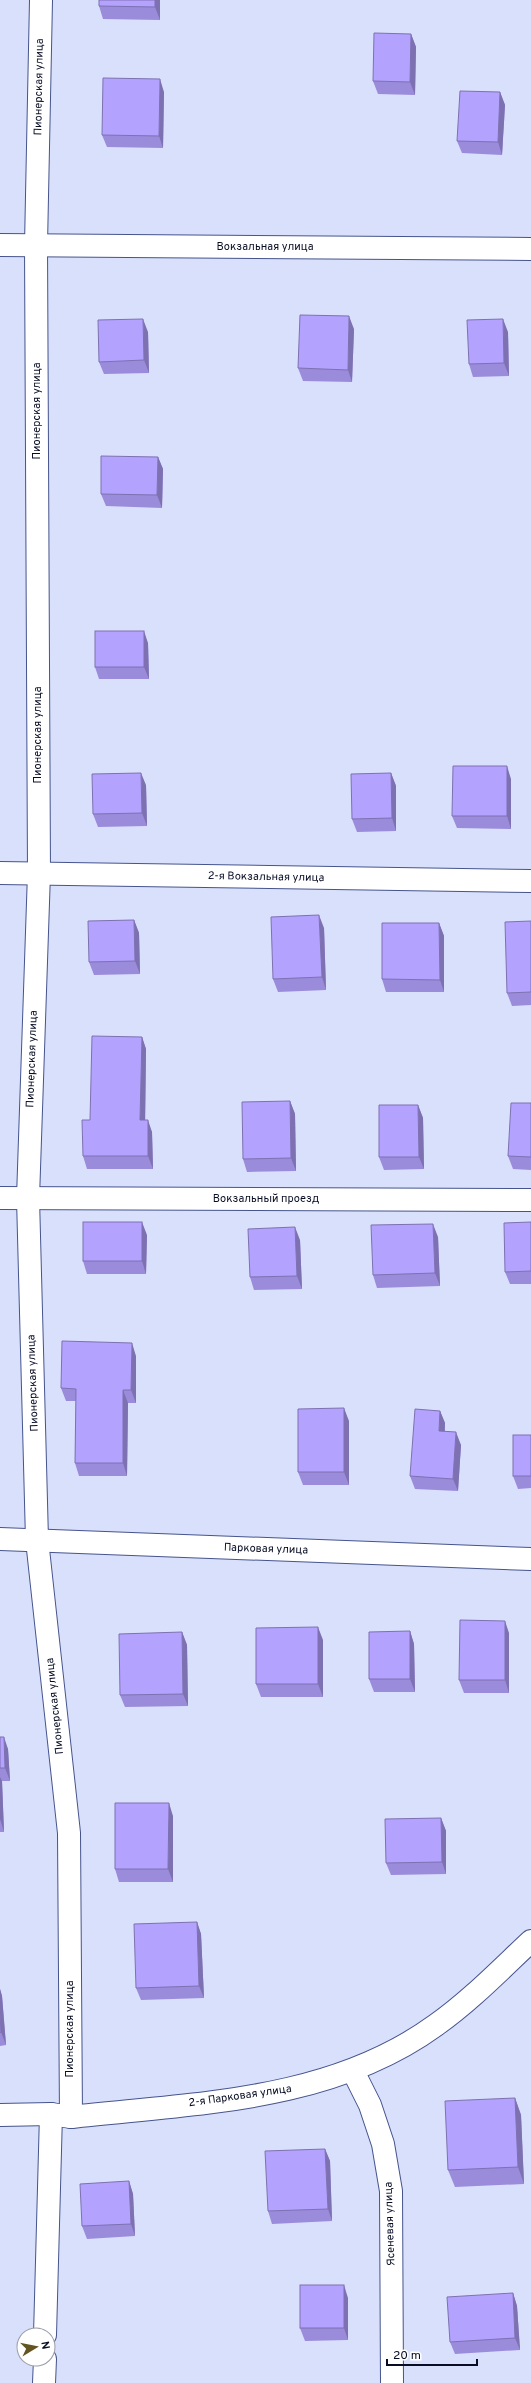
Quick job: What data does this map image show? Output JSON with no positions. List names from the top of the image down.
{
  "streets": {
    "street": [
      "Пионерская улица",
      "Вокзальная улица",
      "2-я Вокзальная улица",
      "Вокзальный проезд",
      "Парковая улица",
      "2-я Парковая улица",
      "Ясеневая улица"
    ]
  },
  "crossings": [
    ["Пионерская улица", "Вокзальная улица"],
    ["Пионерская улица", "2-я Вокзальная улица"],
    ["Пионерская улица", "Вокзальный проезд"],
    ["Пионерская улица", "Парковая улица"],
    ["Пионерская улица", "2-я Парковая улица"],
    ["2-я Парковая улица", "Ясеневая улица"]
  ],
  "scale_bar": "20 m",
  "north": "right"
}
